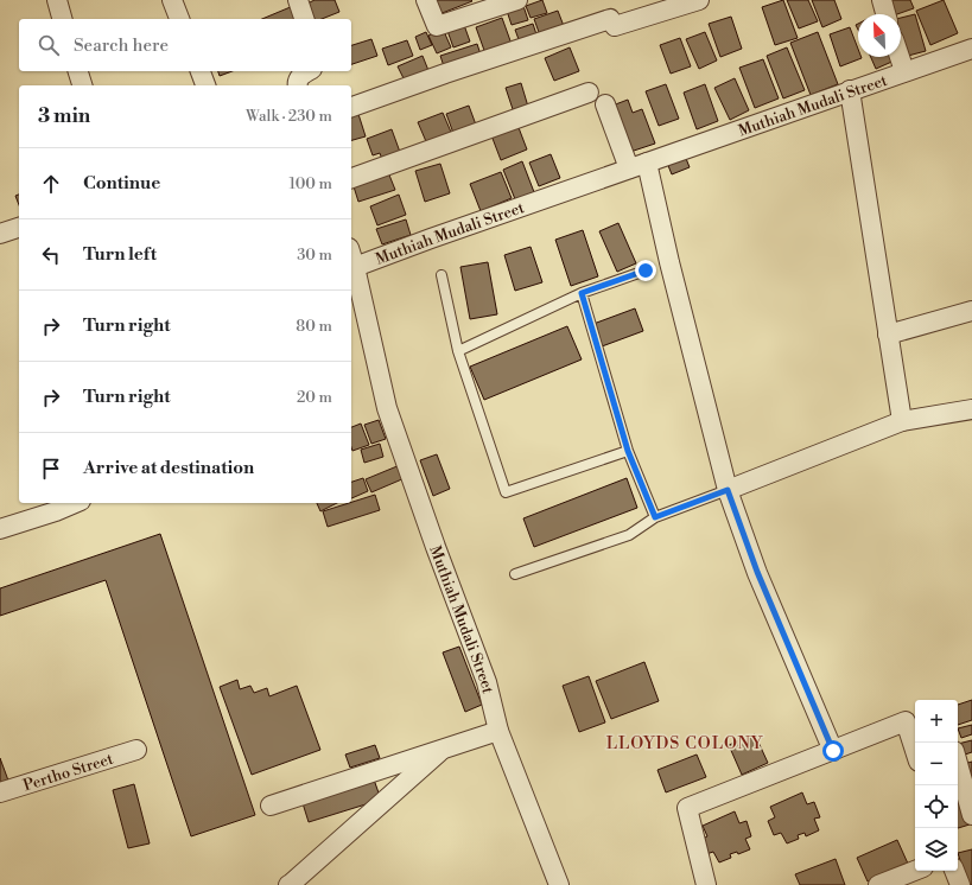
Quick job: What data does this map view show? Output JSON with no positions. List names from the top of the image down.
{
  "streets": {
    "street": ["Muthiah Mudali Street", "Pertho Street"]
  },
  "districts": ["LLOYDS COLONY"],
  "north": "top left",
  "page": {
    "search": "Search here",
    "heading": ["3 min", "Walk · 230 m"],
    "list": [
      ["Continue", "100 m"],
      ["Turn left", "30 m"],
      ["Turn right", "80 m"],
      ["Turn right", "20 m"],
      "Arrive at destination"
    ],
    "map_buttons": ["+", "−"]
  }
}
